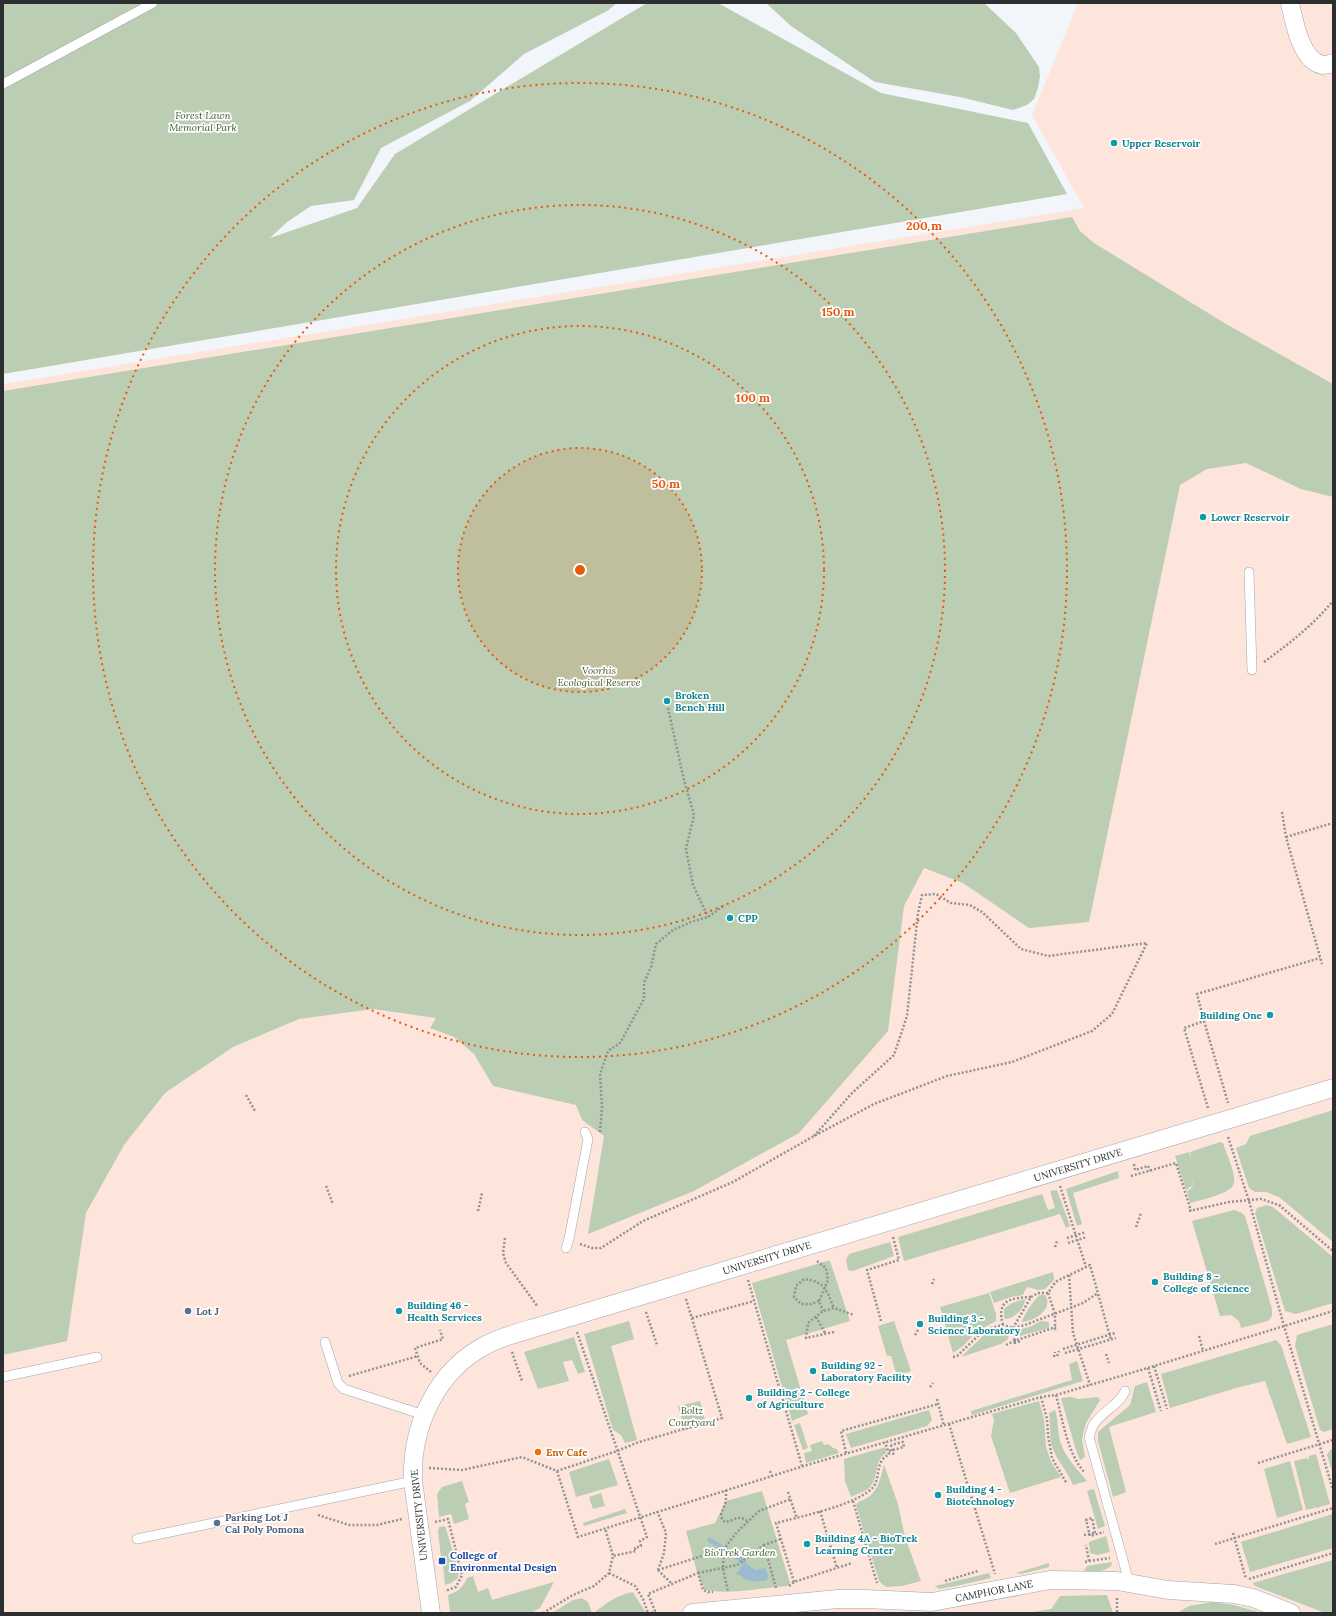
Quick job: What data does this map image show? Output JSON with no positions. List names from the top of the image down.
{
  "streets": {
    "street": ["UNIVERSITY DRIVE", "CAMPHOR LANE"]
  },
  "parks": [
    "Forest Lawn Memorial Park",
    "Voorhis Ecological Reserve",
    "Boltz Courtyard",
    "BioTrek Garden"
  ],
  "places": {
    "other": [
      "Upper Reservoir",
      "Lower Reservoir",
      "Broken Bench Hill",
      "CPP",
      "Building One",
      "Building 8 - College of Science",
      "Lot J",
      "Building 46 - Health Services",
      "Building 3 - Science Laboratory",
      "Building 92 - Laboratory Facility",
      "Building 2 - College of Agriculture",
      "Env Cafe",
      "Building 4 - Biotechnology",
      "Parking Lot J Cal Poly Pomona",
      "Building 4A - BioTrek Learning Center"
    ],
    "transit": ["College of Environmental Design"]
  },
  "rings": [
    "200 m",
    "150 m",
    "100 m",
    "50 m"
  ]
}
